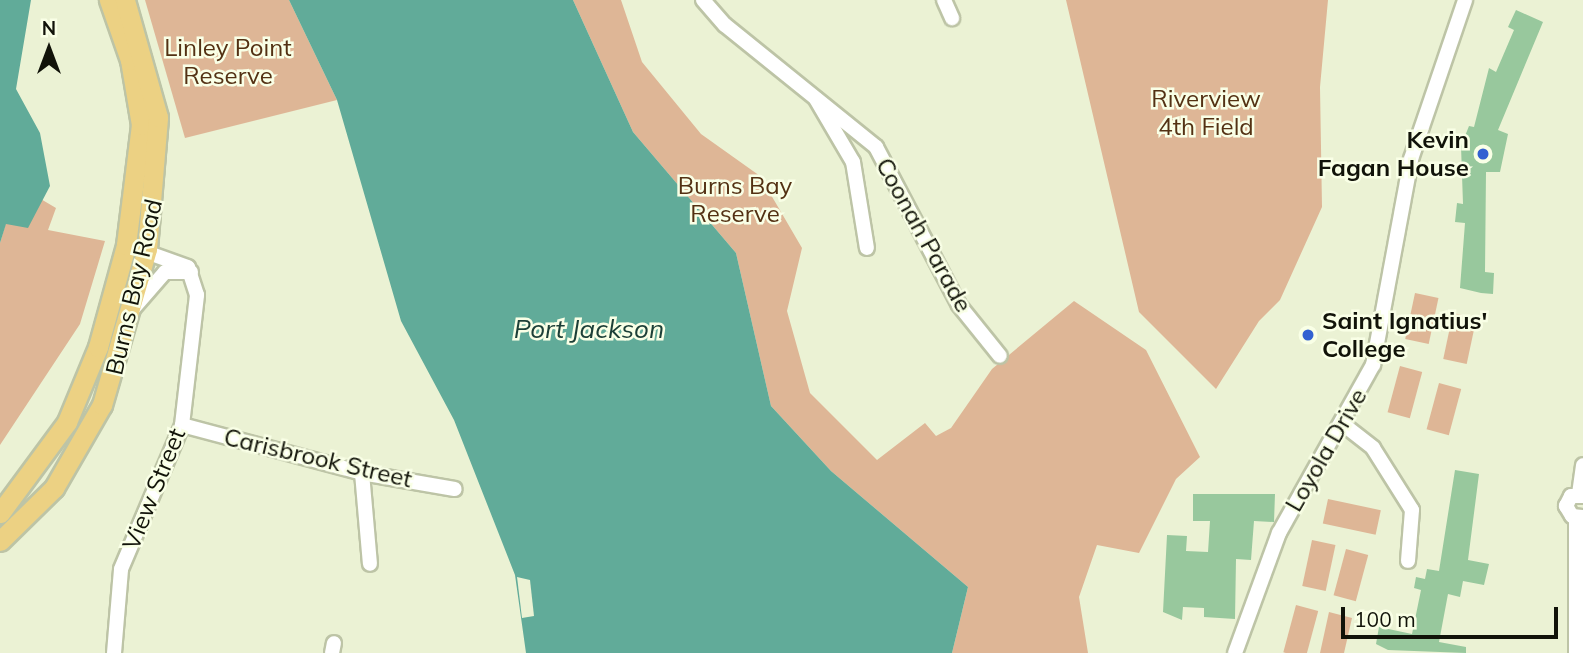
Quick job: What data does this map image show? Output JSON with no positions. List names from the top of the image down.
{
  "streets": {
    "main road": ["Burns Bay Road"],
    "street": [
      "Coonah Parade",
      "Loyola Drive",
      "Carisbrook Street",
      "View Street"
    ]
  },
  "crossings": [
    ["Carisbrook Street", "View Street"]
  ],
  "water": ["Port Jackson"],
  "parks": ["Linley Point Reserve", "Riverview 4th Field", "Burns Bay Reserve"],
  "places": ["Kevin Fagan House", "Saint Ignatius' College"],
  "scale_bar": "100 m",
  "north": "top"
}
